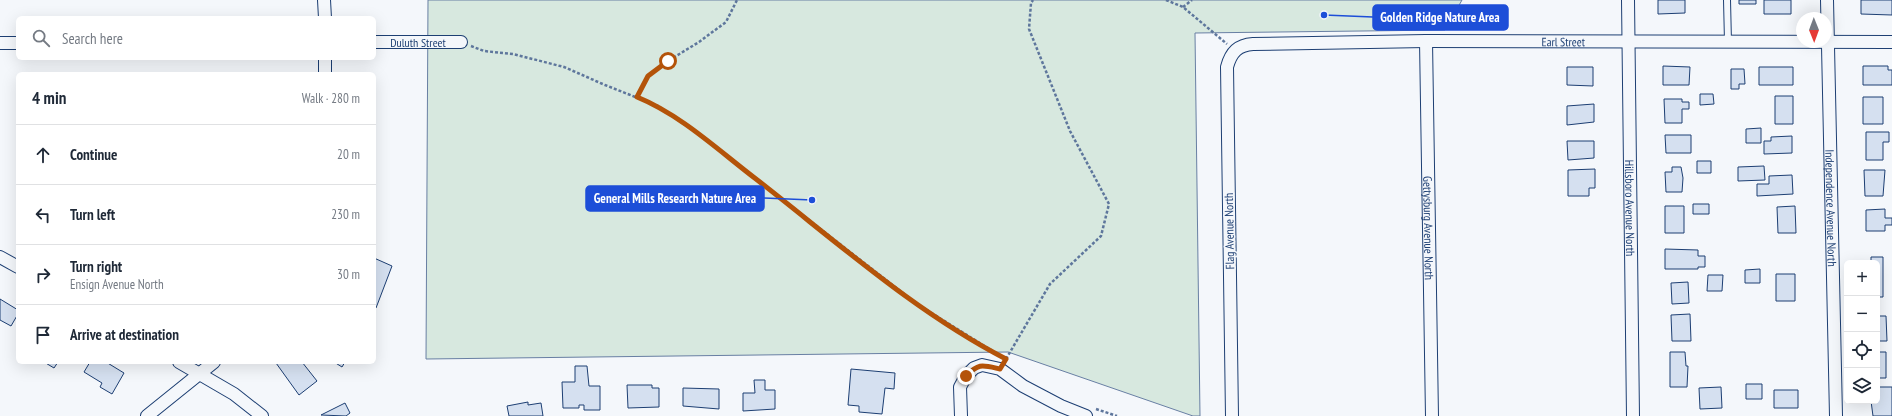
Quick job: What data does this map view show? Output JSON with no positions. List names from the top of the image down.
{
  "streets": {
    "street": [
      "Duluth Street",
      "Earl Street",
      "Hillsboro Avenue North",
      "Independence Avenue North",
      "Gettysburg Avenue North",
      "Flag Avenue North"
    ]
  },
  "crossings": [
    ["Earl Street", "Hillsboro Avenue North"],
    ["Earl Street", "Gettysburg Avenue North"],
    ["Earl Street", "Flag Avenue North"]
  ],
  "places": ["Golden Ridge Nature Area", "General Mills Research Nature Area"],
  "north": "bottom",
  "page": {
    "search": "Search here",
    "heading": ["4 min", "Walk · 280 m"],
    "list": [
      ["Continue", "20 m"],
      ["Turn left", "230 m"],
      ["Turn right", "Ensign Avenue North", "30 m"],
      "Arrive at destination"
    ],
    "map_buttons": ["+", "−"]
  }
}
